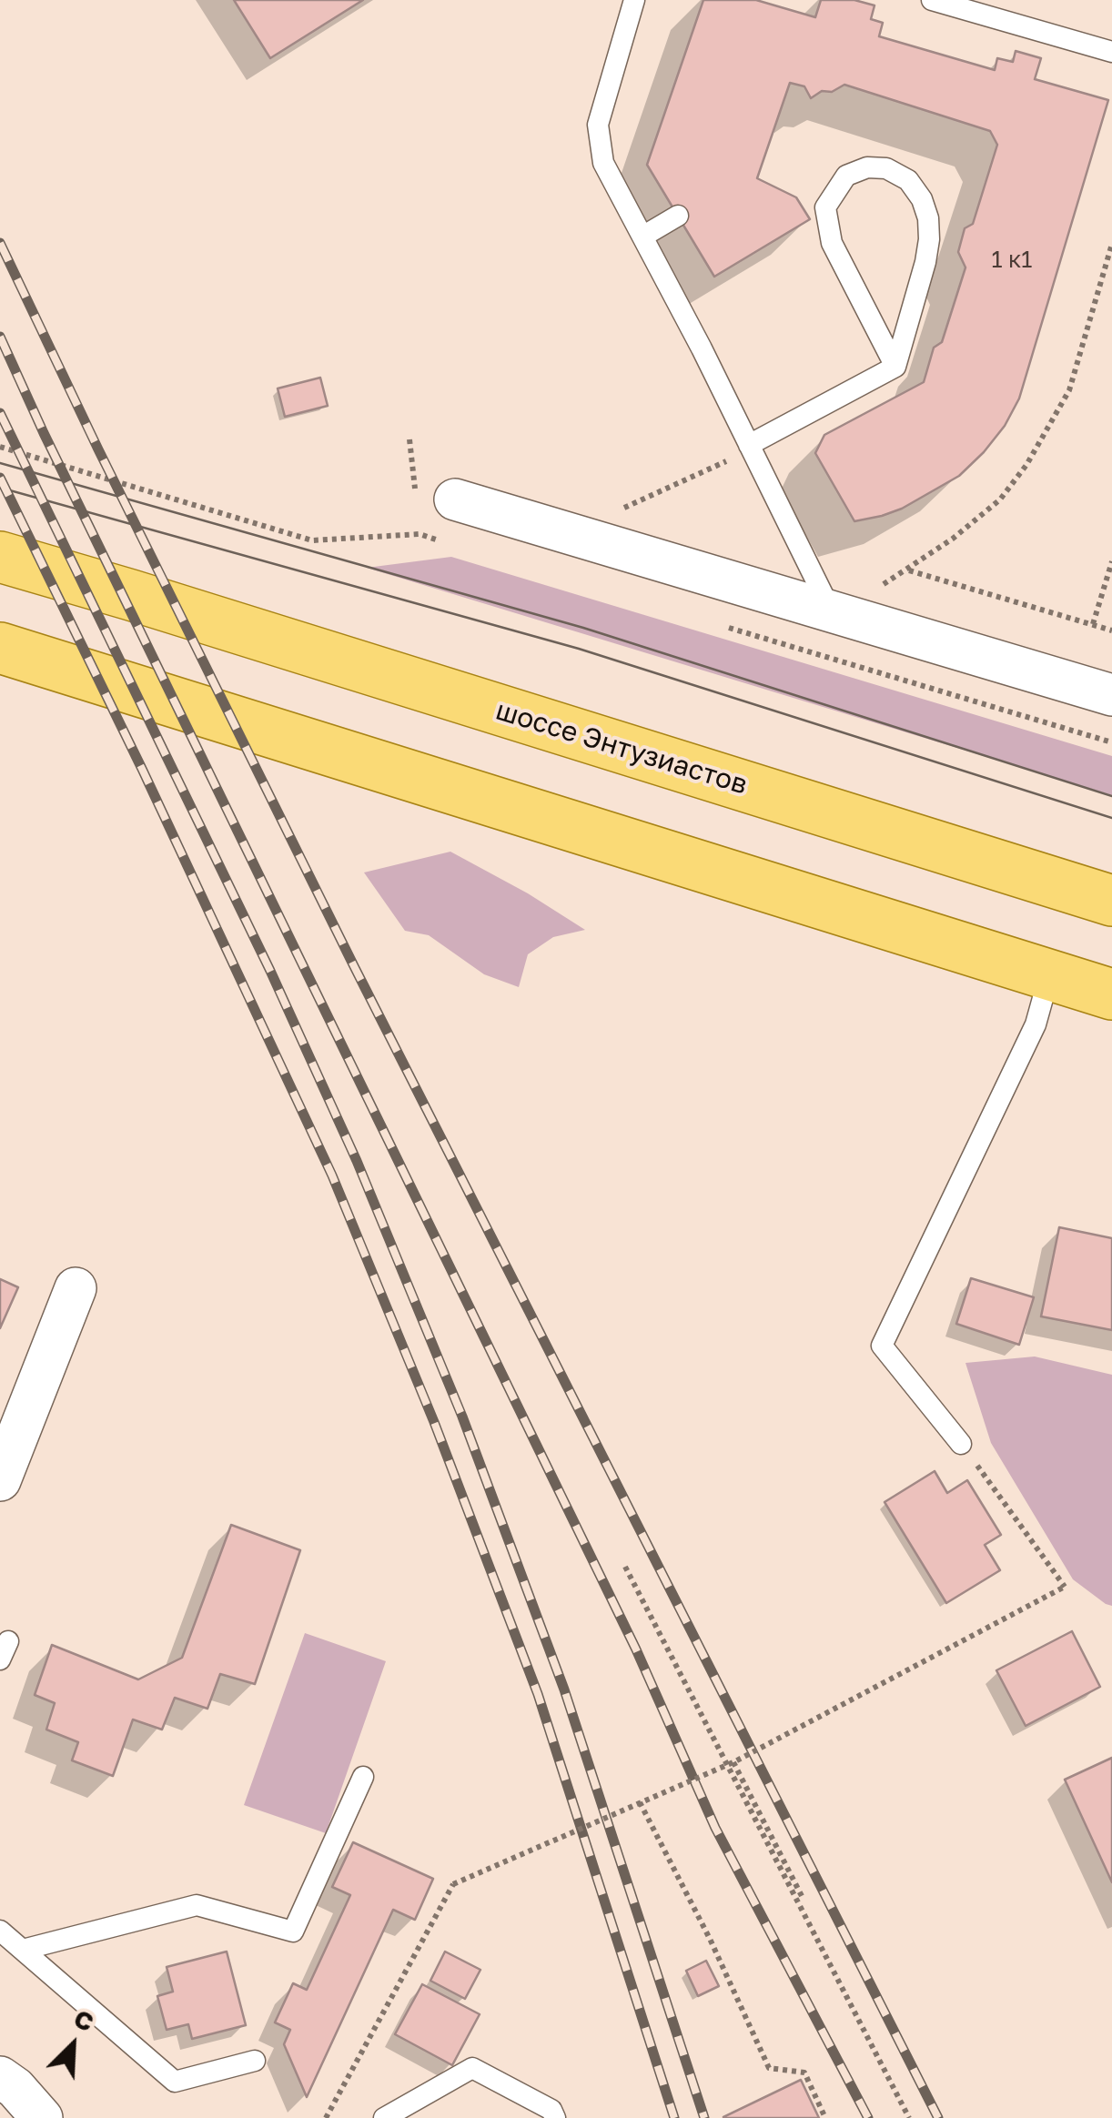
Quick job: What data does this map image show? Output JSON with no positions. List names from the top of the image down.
{
  "streets": {
    "main road": ["шоссе Энтузиастов"]
  },
  "house_numbers": ["1 к1"],
  "north": "top right"
}
